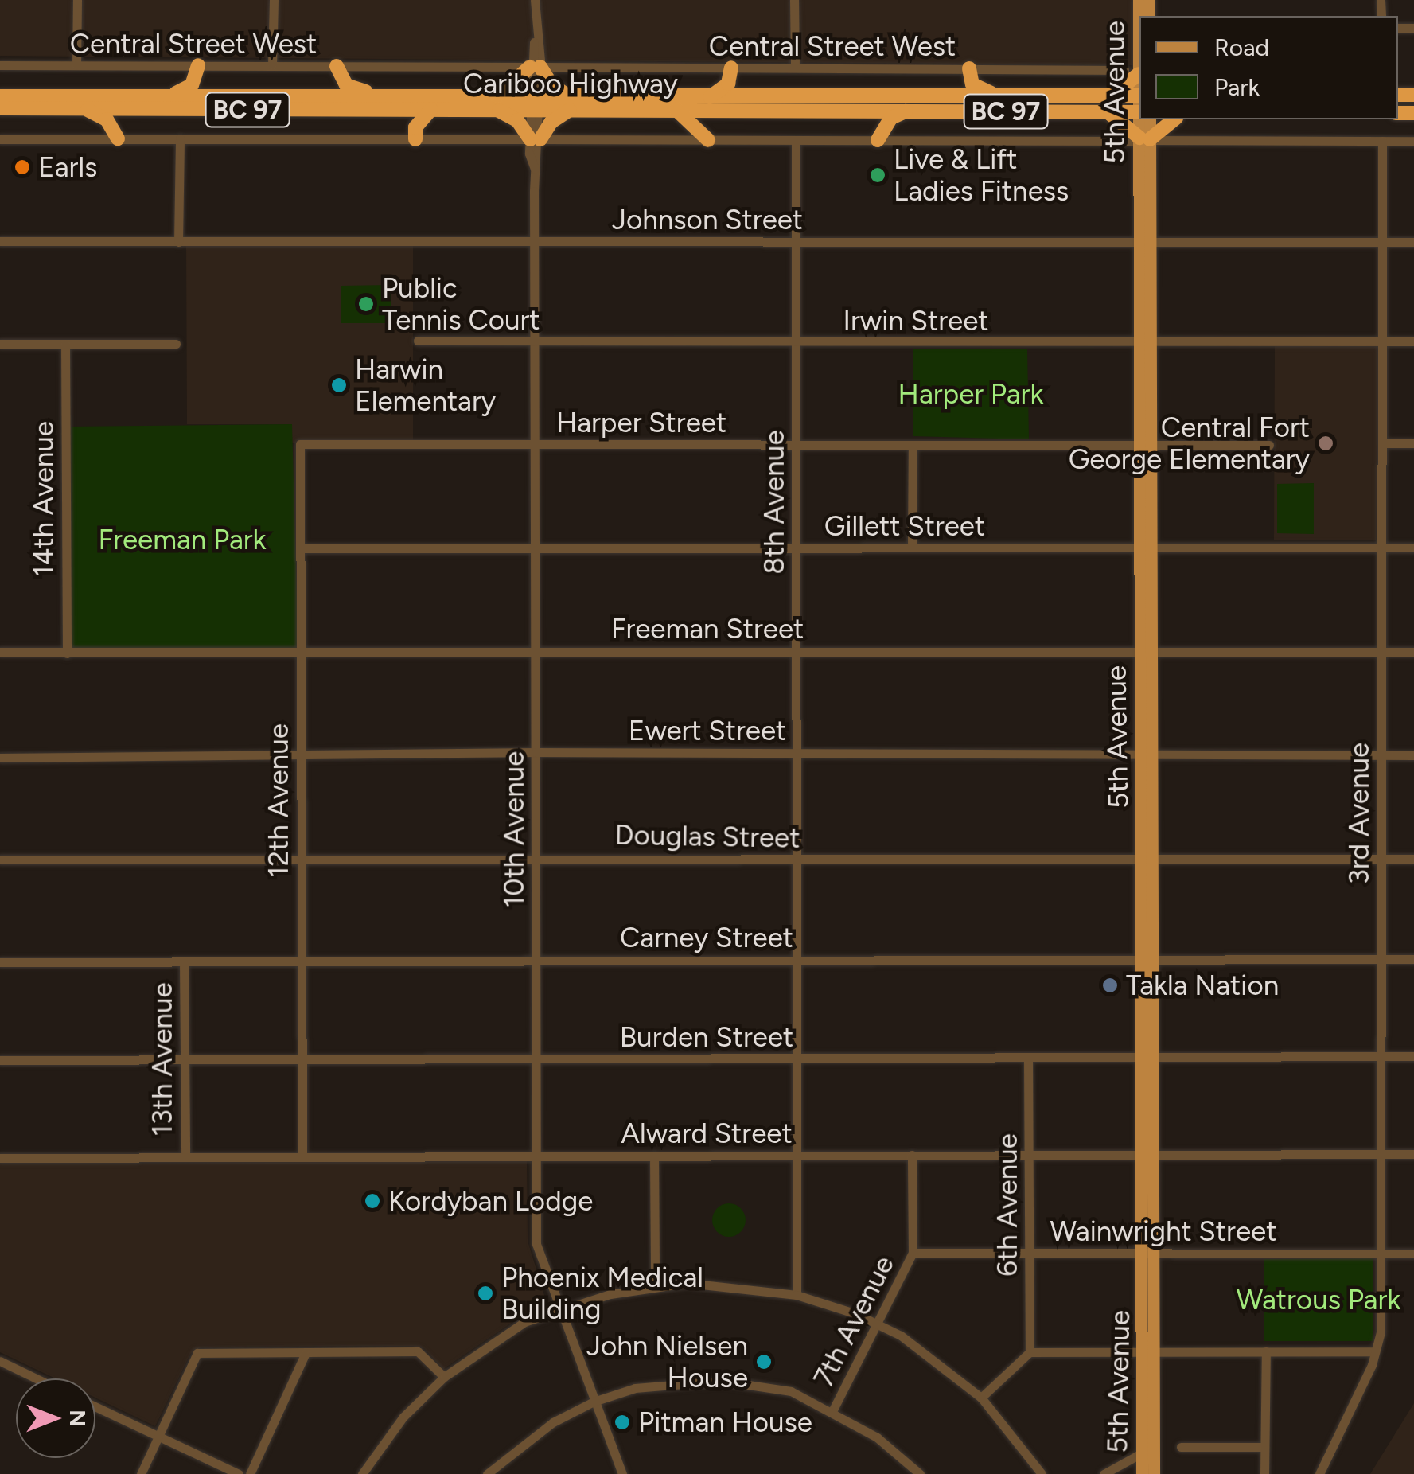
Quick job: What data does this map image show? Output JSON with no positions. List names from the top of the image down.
{
  "streets": {
    "highway": ["Cariboo Highway", "BC 97"],
    "main road": ["5th Avenue"],
    "street": [
      "Central Street West",
      "Johnson Street",
      "Irwin Street",
      "Harper Street",
      "14th Avenue",
      "8th Avenue",
      "Gillett Street",
      "Freeman Street",
      "Ewert Street",
      "12th Avenue",
      "3rd Avenue",
      "10th Avenue",
      "Douglas Street",
      "Carney Street",
      "Burden Street",
      "13th Avenue",
      "Alward Street",
      "6th Avenue",
      "Wainwright Street",
      "7th Avenue"
    ]
  },
  "crossings": [
    ["Central Street West", "5th Avenue"],
    ["Central Street West", "10th Avenue"],
    ["Cariboo Highway", "10th Avenue"],
    ["5th Avenue", "Johnson Street"],
    ["5th Avenue", "Irwin Street"],
    ["5th Avenue", "Harper Street"],
    ["5th Avenue", "Gillett Street"],
    ["5th Avenue", "Freeman Street"],
    ["5th Avenue", "Ewert Street"],
    ["5th Avenue", "Douglas Street"],
    ["5th Avenue", "Carney Street"],
    ["5th Avenue", "Burden Street"],
    ["5th Avenue", "Alward Street"],
    ["5th Avenue", "Wainwright Street"],
    ["Johnson Street", "8th Avenue"],
    ["Johnson Street", "3rd Avenue"],
    ["Johnson Street", "10th Avenue"],
    ["Irwin Street", "8th Avenue"],
    ["Irwin Street", "3rd Avenue"],
    ["Irwin Street", "10th Avenue"],
    ["Harper Street", "8th Avenue"],
    ["Harper Street", "12th Avenue"],
    ["Harper Street", "10th Avenue"],
    ["14th Avenue", "Freeman Street"],
    ["8th Avenue", "Gillett Street"],
    ["8th Avenue", "Freeman Street"],
    ["8th Avenue", "Ewert Street"],
    ["8th Avenue", "Douglas Street"],
    ["8th Avenue", "Carney Street"],
    ["8th Avenue", "Burden Street"],
    ["8th Avenue", "Alward Street"],
    ["Gillett Street", "12th Avenue"],
    ["Gillett Street", "3rd Avenue"],
    ["Gillett Street", "10th Avenue"],
    ["Freeman Street", "12th Avenue"],
    ["Freeman Street", "3rd Avenue"],
    ["Freeman Street", "10th Avenue"],
    ["Ewert Street", "12th Avenue"],
    ["Ewert Street", "3rd Avenue"],
    ["Ewert Street", "10th Avenue"],
    ["12th Avenue", "Douglas Street"],
    ["12th Avenue", "Carney Street"],
    ["12th Avenue", "Burden Street"],
    ["12th Avenue", "Alward Street"],
    ["3rd Avenue", "Douglas Street"],
    ["3rd Avenue", "Carney Street"],
    ["3rd Avenue", "Burden Street"],
    ["3rd Avenue", "Alward Street"],
    ["3rd Avenue", "Wainwright Street"],
    ["10th Avenue", "Douglas Street"],
    ["10th Avenue", "Carney Street"],
    ["10th Avenue", "Burden Street"],
    ["10th Avenue", "Alward Street"],
    ["Carney Street", "13th Avenue"],
    ["Burden Street", "13th Avenue"],
    ["Burden Street", "6th Avenue"],
    ["13th Avenue", "Alward Street"],
    ["Alward Street", "6th Avenue"],
    ["Alward Street", "7th Avenue"],
    ["6th Avenue", "Wainwright Street"],
    ["Wainwright Street", "7th Avenue"]
  ],
  "parks": ["Harper Park", "Freeman Park", "Watrous Park"],
  "places": [
    "Earls",
    "Live & Lift Ladies Fitness",
    "Public Tennis Court",
    "Harwin Elementary",
    "Central Fort George Elementary",
    "Takla Nation",
    "Kordyban Lodge",
    "Phoenix Medical Building",
    "John Nielsen House",
    "Pitman House"
  ],
  "legend": ["Road", "Park"],
  "north": "right"
}
